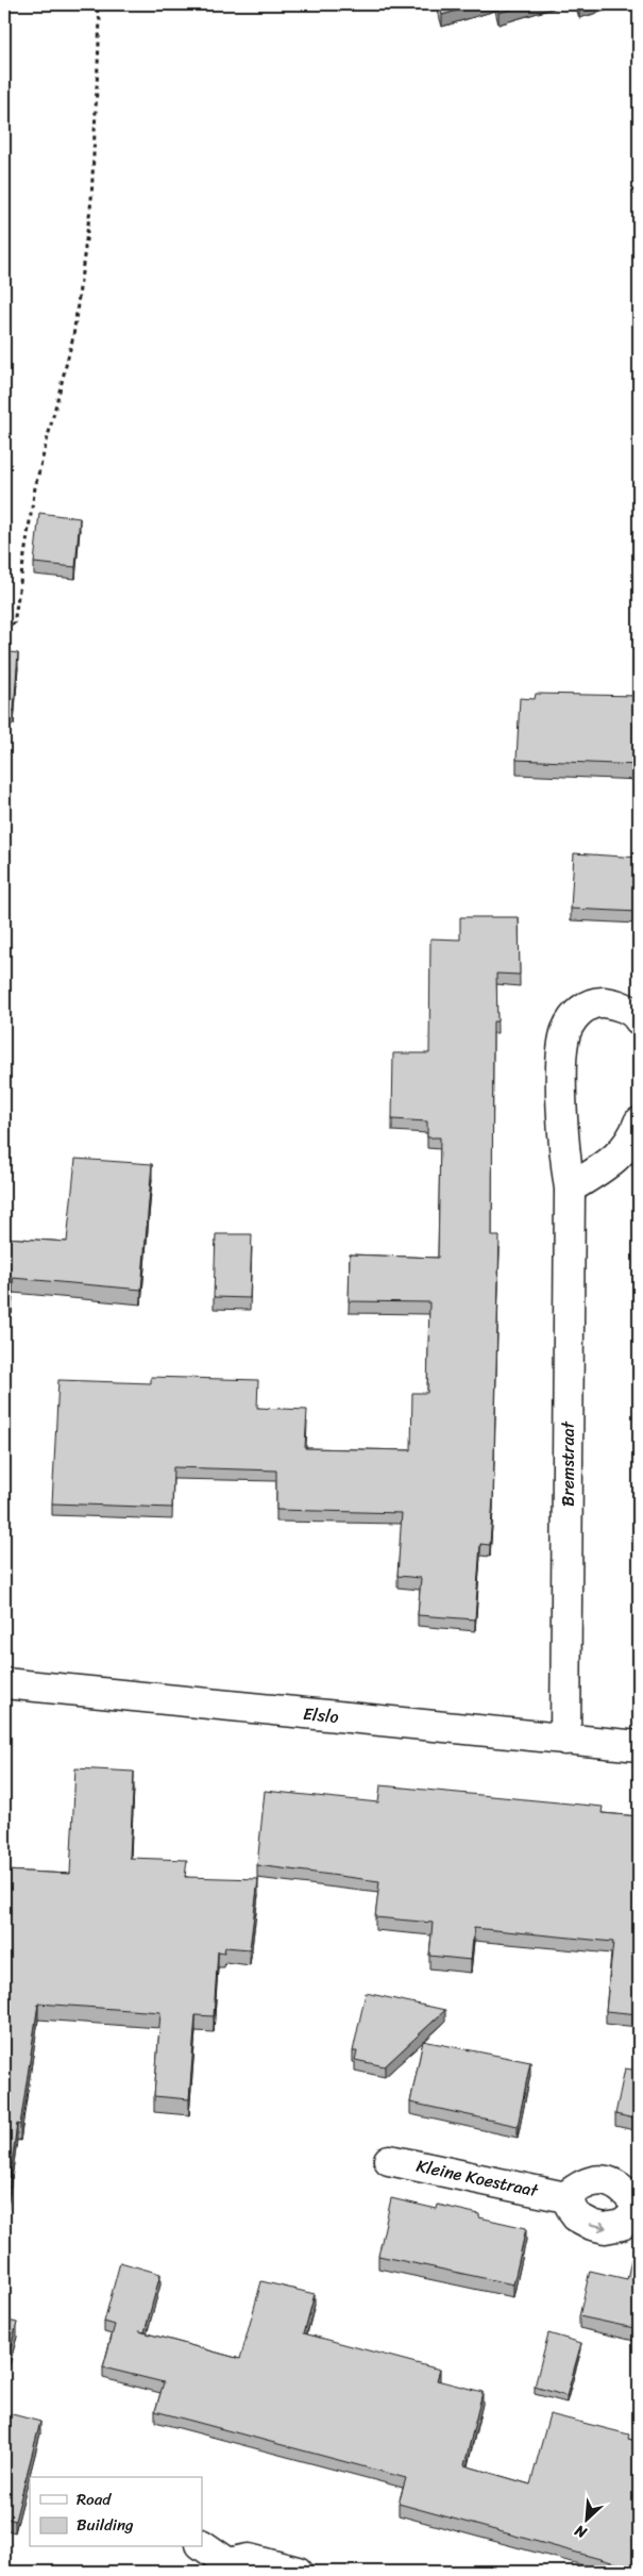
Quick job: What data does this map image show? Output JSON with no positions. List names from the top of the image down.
{
  "streets": {
    "street": ["Bremstraat", "Elslo", "Kleine Koestraat"]
  },
  "crossings": [
    ["Bremstraat", "Elslo"]
  ],
  "legend": ["Road", "Building"],
  "north": "bottom left"
}
